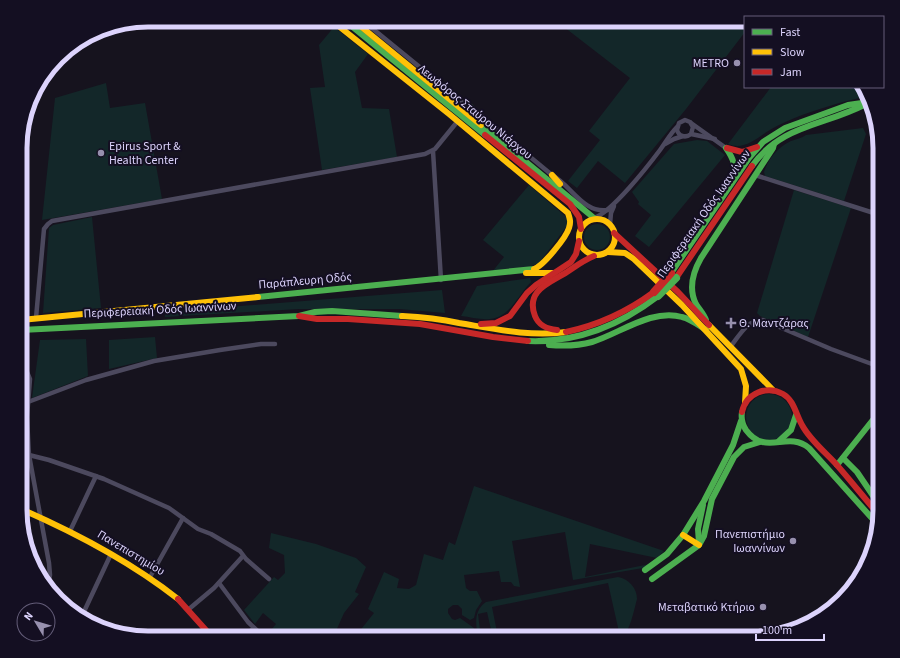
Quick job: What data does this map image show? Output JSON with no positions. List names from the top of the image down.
{
  "streets": {
    "main road": [
      "Λεωφόρος Σταύρου Νιάρχου",
      "Περιφερειακή Οδός Ιωαννίνων",
      "Παράπλευρη Οδός",
      "Πανεπιστημίου"
    ]
  },
  "places": {
    "other": [
      "METRO",
      "Epirus Sport & Health Center",
      "Πανεπιστήμιο Ιωαννίνων",
      "Μεταβατικό Κτήριο"
    ],
    "health": ["Θ. Μαντζάρας"]
  },
  "legend": ["Fast", "Slow", "Jam"],
  "scale_bar": "100 m",
  "north": "top left"
}
